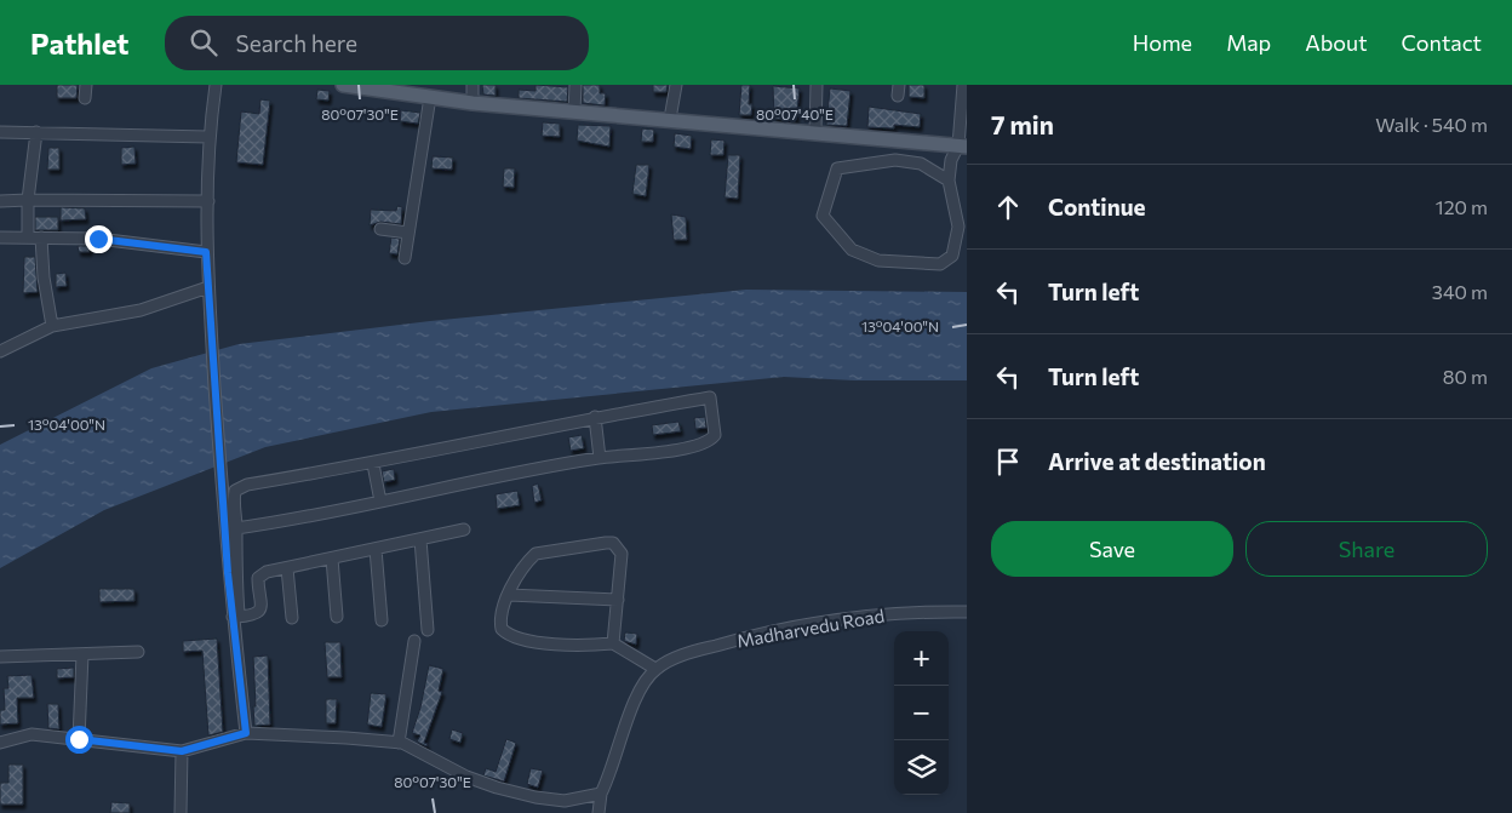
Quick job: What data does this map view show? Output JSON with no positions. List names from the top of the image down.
{
  "streets": {
    "street": ["Madharvedu Road"]
  },
  "page": {
    "header": "Pathlet",
    "search": "Search here",
    "nav": [
      "Home",
      "Map",
      "About",
      "Contact"
    ],
    "heading": ["7 min", "Walk · 540 m"],
    "list": [
      ["Continue", "120 m"],
      ["Turn left", "340 m"],
      ["Turn left", "80 m"],
      "Arrive at destination"
    ],
    "buttons": ["Save", "Share"],
    "map_buttons": ["+", "−"]
  },
  "coordinates": ["80°07'30\"E", "80°07'40\"E", "13°04'00\"N"]
}
